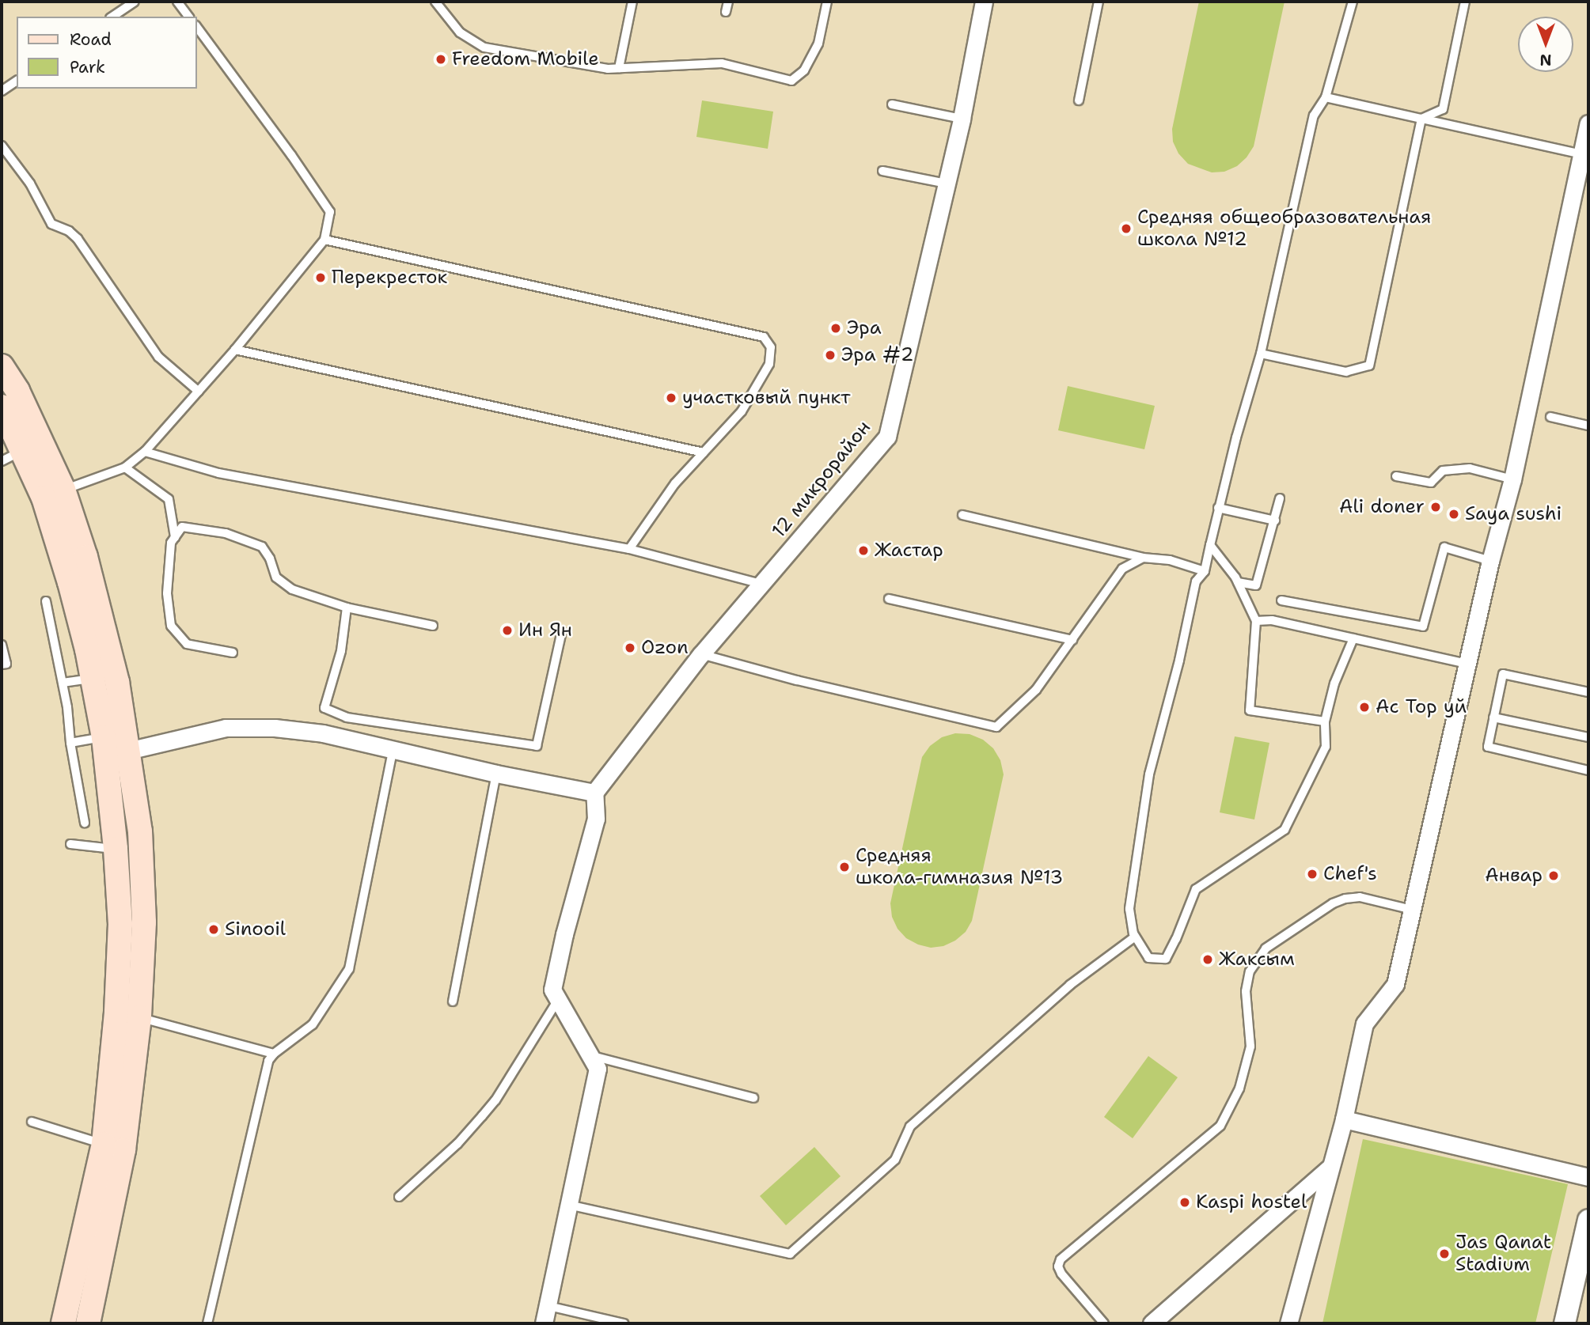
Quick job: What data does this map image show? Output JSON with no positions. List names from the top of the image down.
{
  "streets": {
    "street": ["12 микрорайон"]
  },
  "places": [
    "Freedom Mobile",
    "Средняя общеобразовательная школа №12",
    "Перекресток",
    "Эра",
    "Эра #2",
    "участковый пункт",
    "Ali doner",
    "Saya sushi",
    "Жастар",
    "Ин Ян",
    "Ozon",
    "Ас Тор уй",
    "Средняя школа-гимназия №13",
    "Chef's",
    "Анвар",
    "Sinooil",
    "Жаксым",
    "Kaspi hostel",
    "Jas Qanat Stadium"
  ],
  "legend": ["Road", "Park"],
  "north": "bottom"
}
